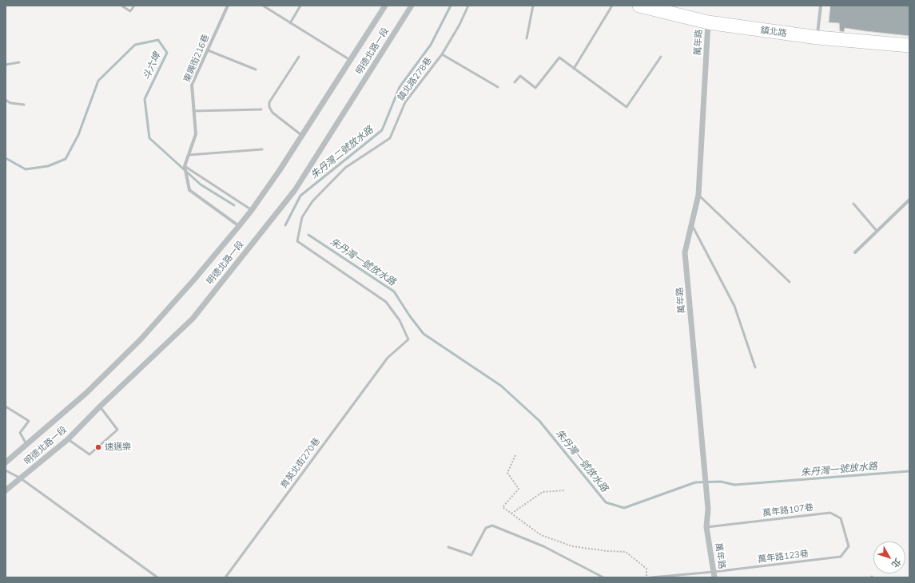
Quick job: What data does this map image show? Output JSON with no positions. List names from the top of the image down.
{
  "streets": {
    "main road": ["鎮北路"],
    "street": ["萬年路", "明德北路一段", "東興街216巷"],
    "lane": [
      "鎮北路278巷",
      "育英北街270巷",
      "萬年路107巷",
      "萬年路123巷"
    ]
  },
  "crossings": [
    ["鎮北路", "萬年路"],
    ["萬年路", "萬年路107巷"],
    ["萬年路", "萬年路123巷"],
    ["鎮北路278巷", "育英北街270巷"],
    ["萬年路107巷", "萬年路123巷"]
  ],
  "water": ["斗六埤", "朱丹灣二號放水路", "朱丹灣一號放水路"],
  "places": ["速邁樂"],
  "north": "bottom right"
}
